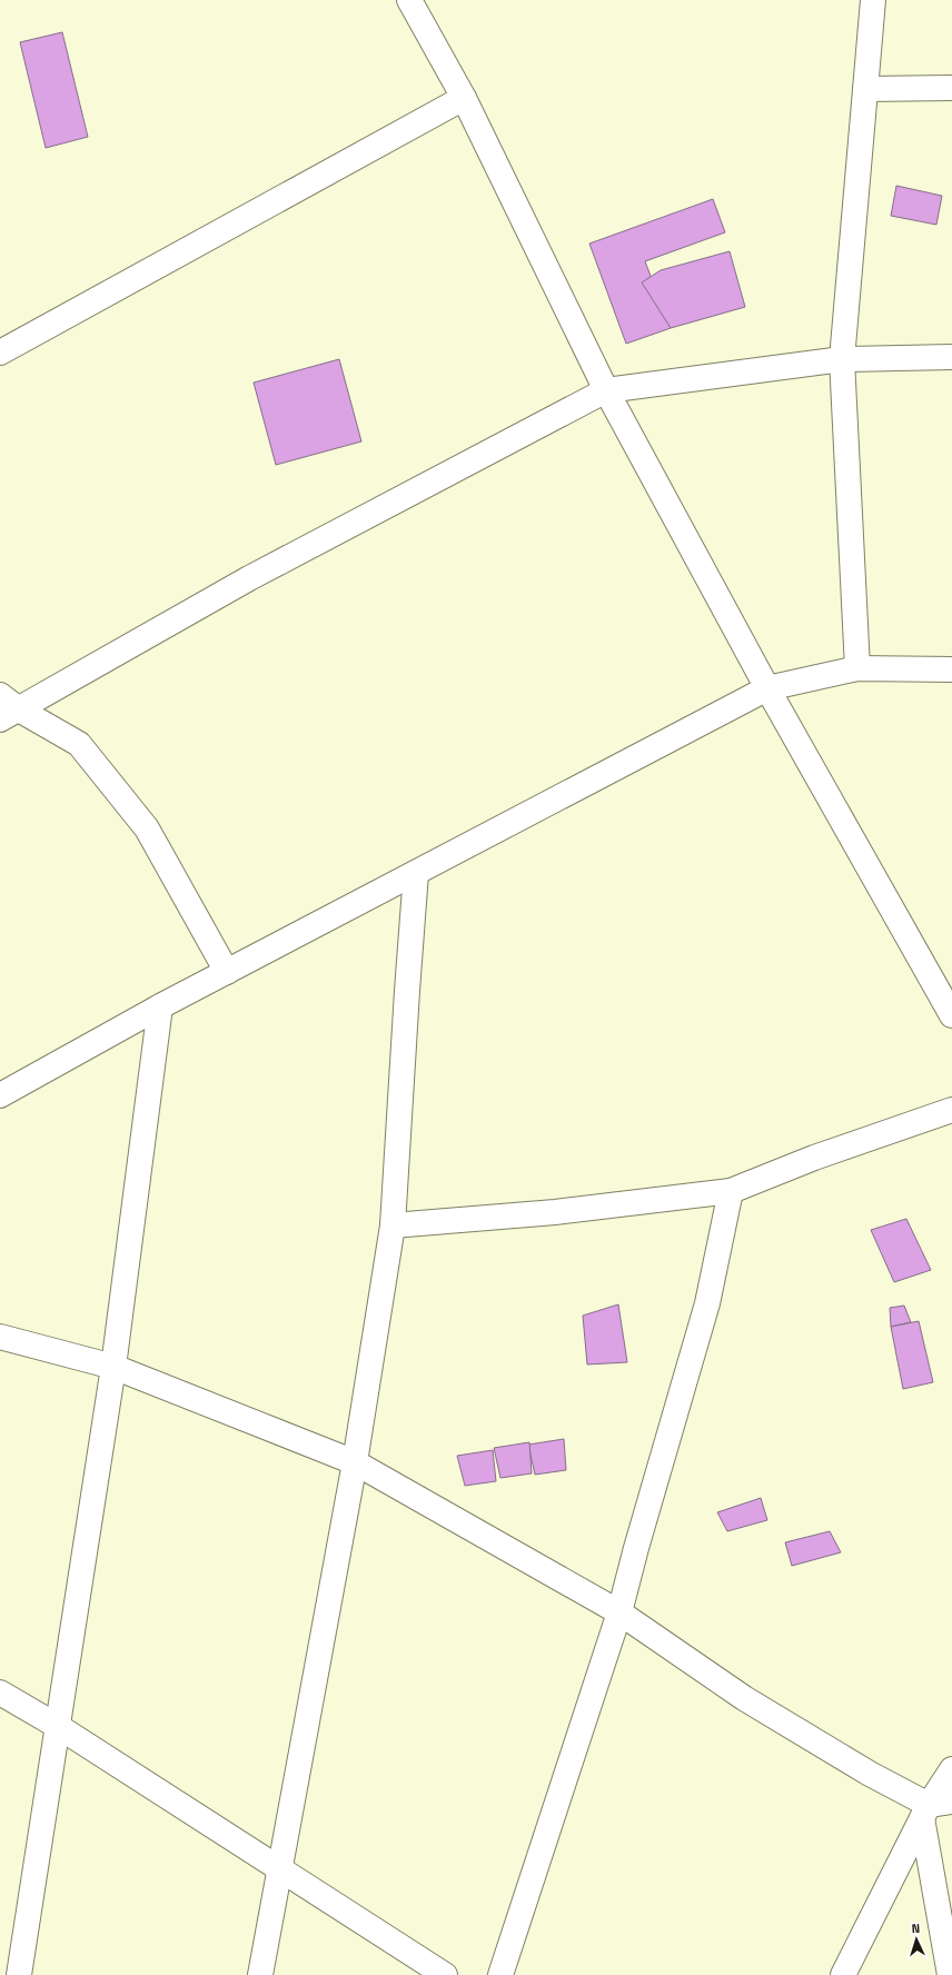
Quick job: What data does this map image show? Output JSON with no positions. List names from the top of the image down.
{
  "north": "top"
}
